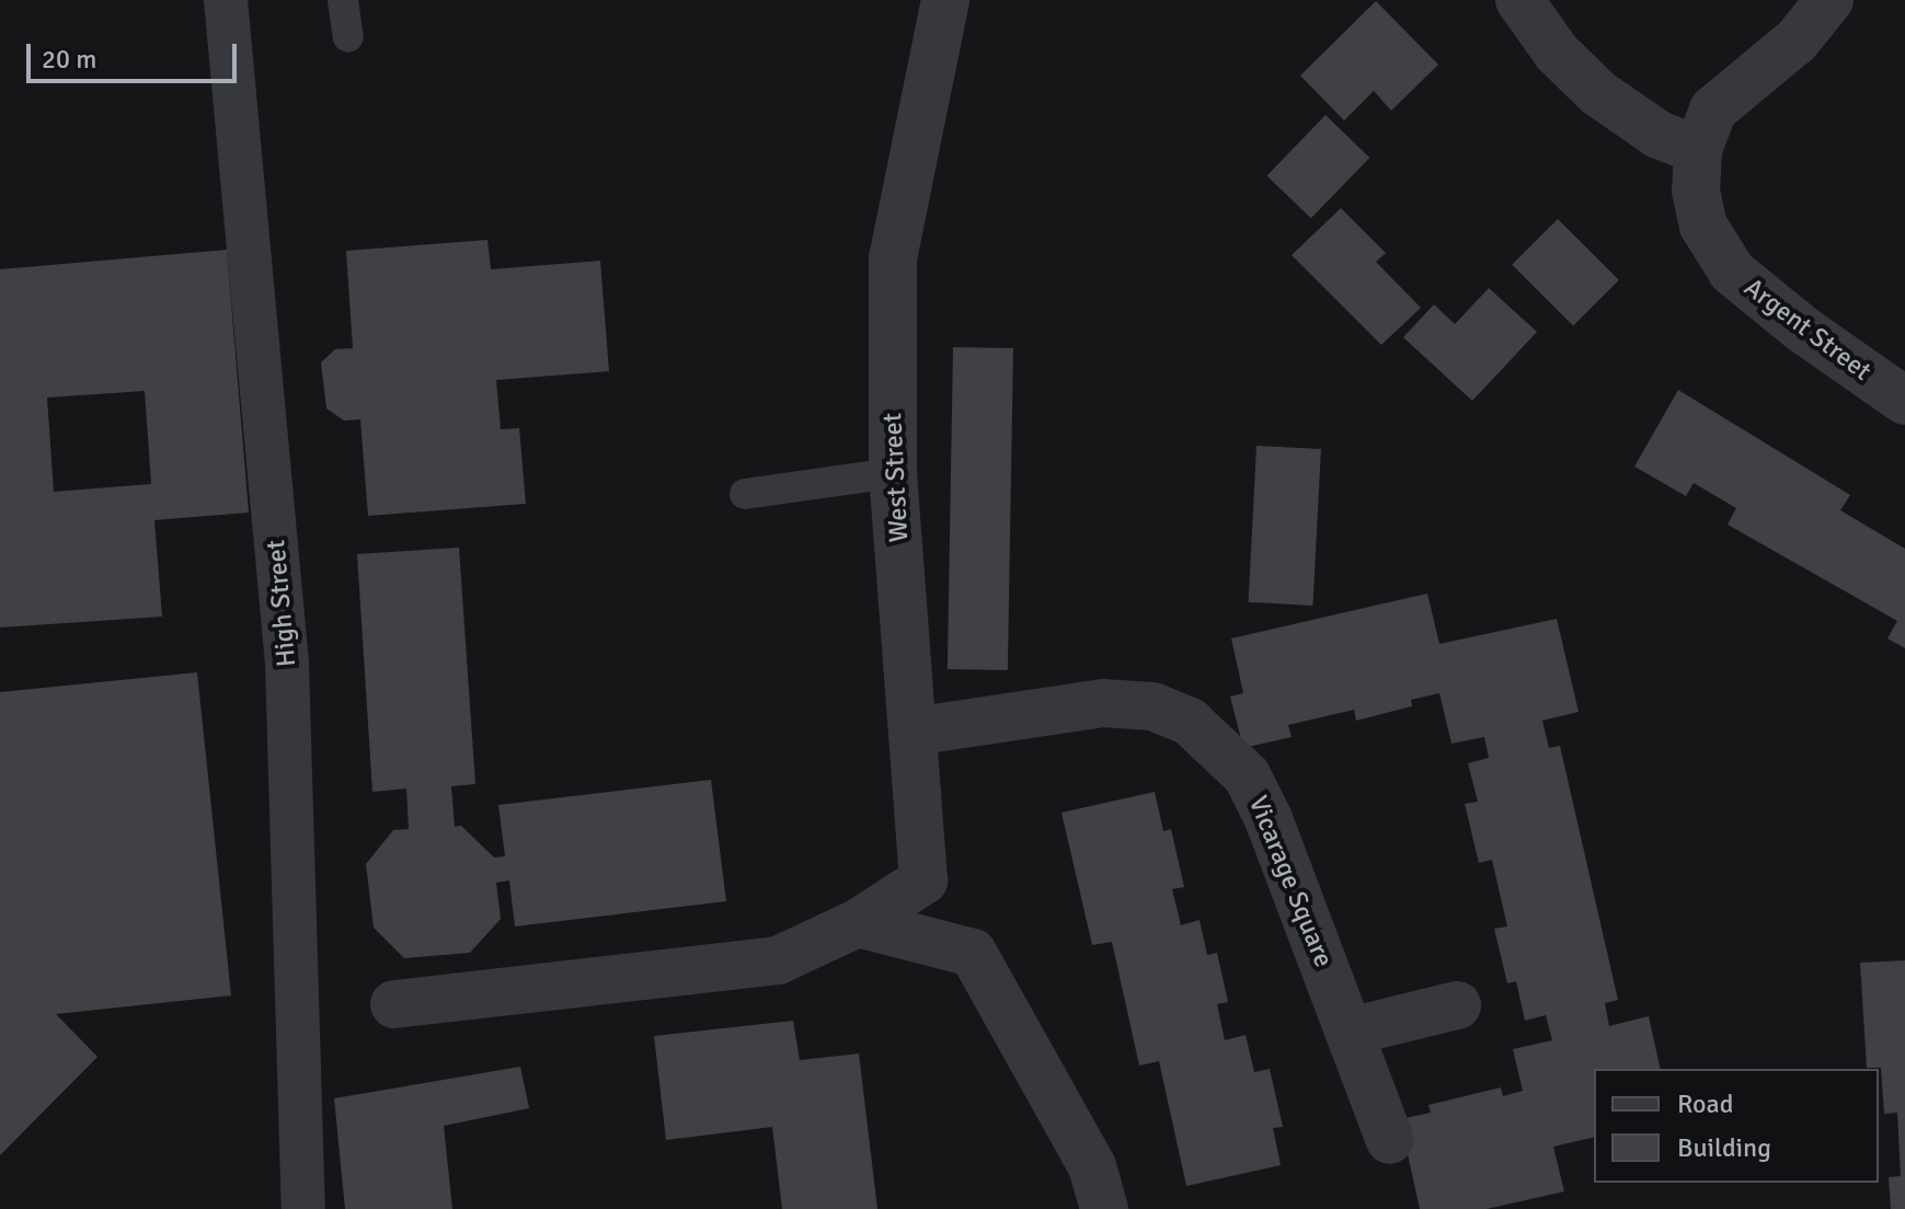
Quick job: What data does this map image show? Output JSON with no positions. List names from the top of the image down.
{
  "streets": {
    "street": [
      "Argent Street",
      "West Street",
      "High Street",
      "Vicarage Square"
    ]
  },
  "crossings": [
    ["West Street", "Vicarage Square"]
  ],
  "legend": ["Road", "Building"],
  "scale_bar": "20 m"
}
